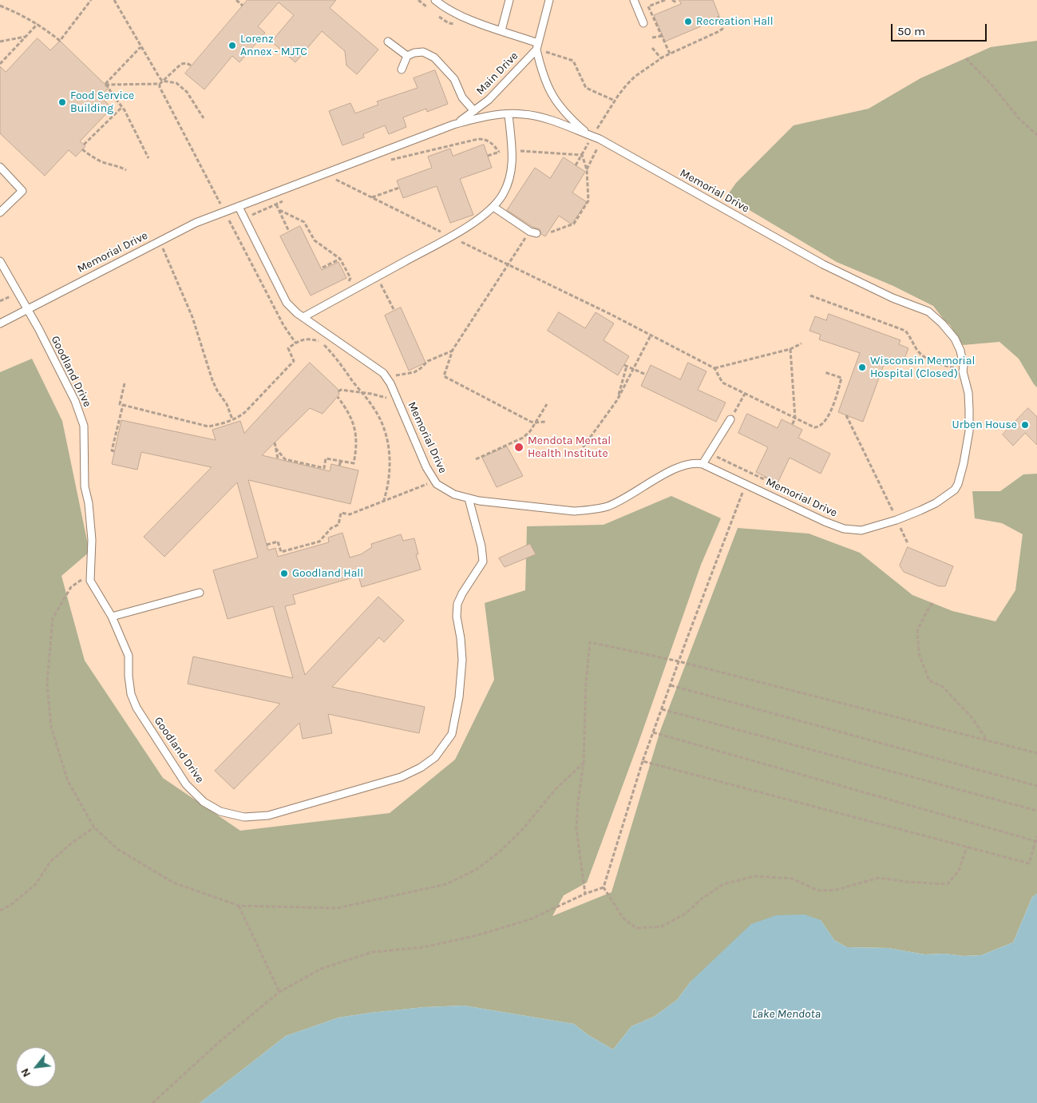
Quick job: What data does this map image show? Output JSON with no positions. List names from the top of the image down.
{
  "streets": {
    "lane": ["Main Drive", "Memorial Drive", "Goodland Drive"]
  },
  "crossings": [
    ["Main Drive", "Memorial Drive"],
    ["Memorial Drive", "Goodland Drive"]
  ],
  "water": ["Lake Mendota"],
  "places": [
    "Recreation Hall",
    "Lorenz Annex - MJTC",
    "Food Service Building",
    "Wisconsin Memorial Hospital (Closed)",
    "Urben House",
    "Mendota Mental Health Institute",
    "Goodland Hall"
  ],
  "scale_bar": "50 m",
  "north": "bottom left"
}
